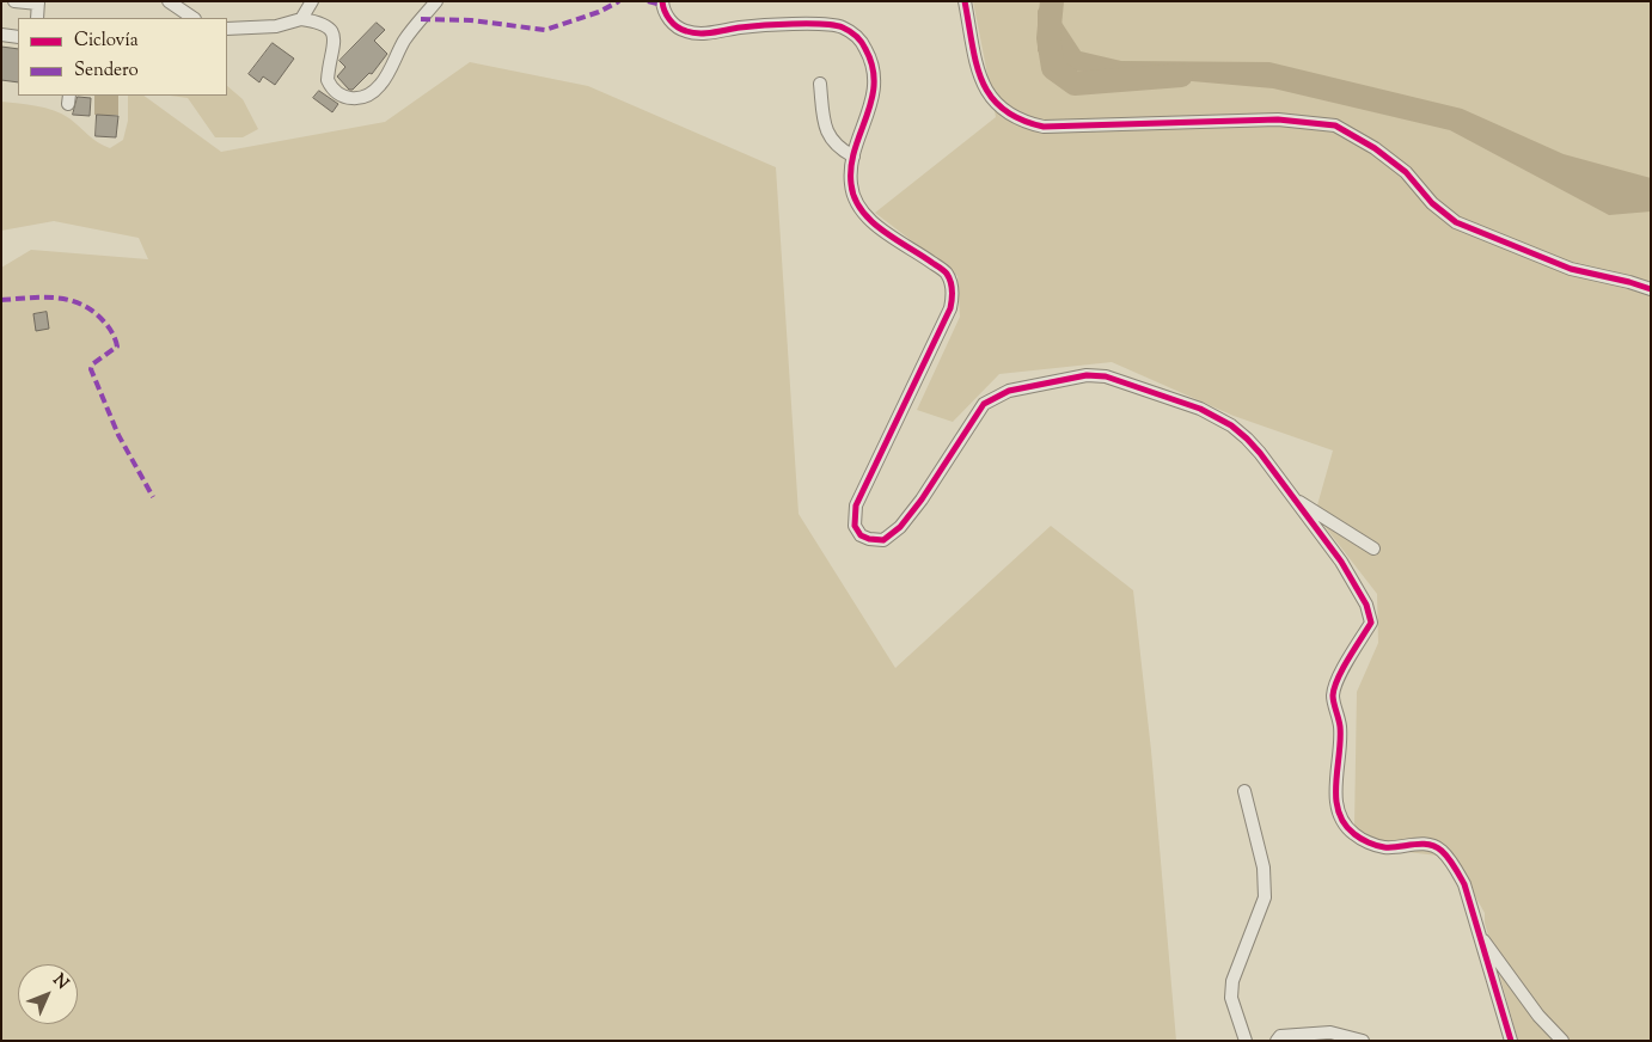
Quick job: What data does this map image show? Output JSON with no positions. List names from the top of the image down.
{
  "legend": ["Ciclovía", "Sendero"],
  "north": "top right"
}
